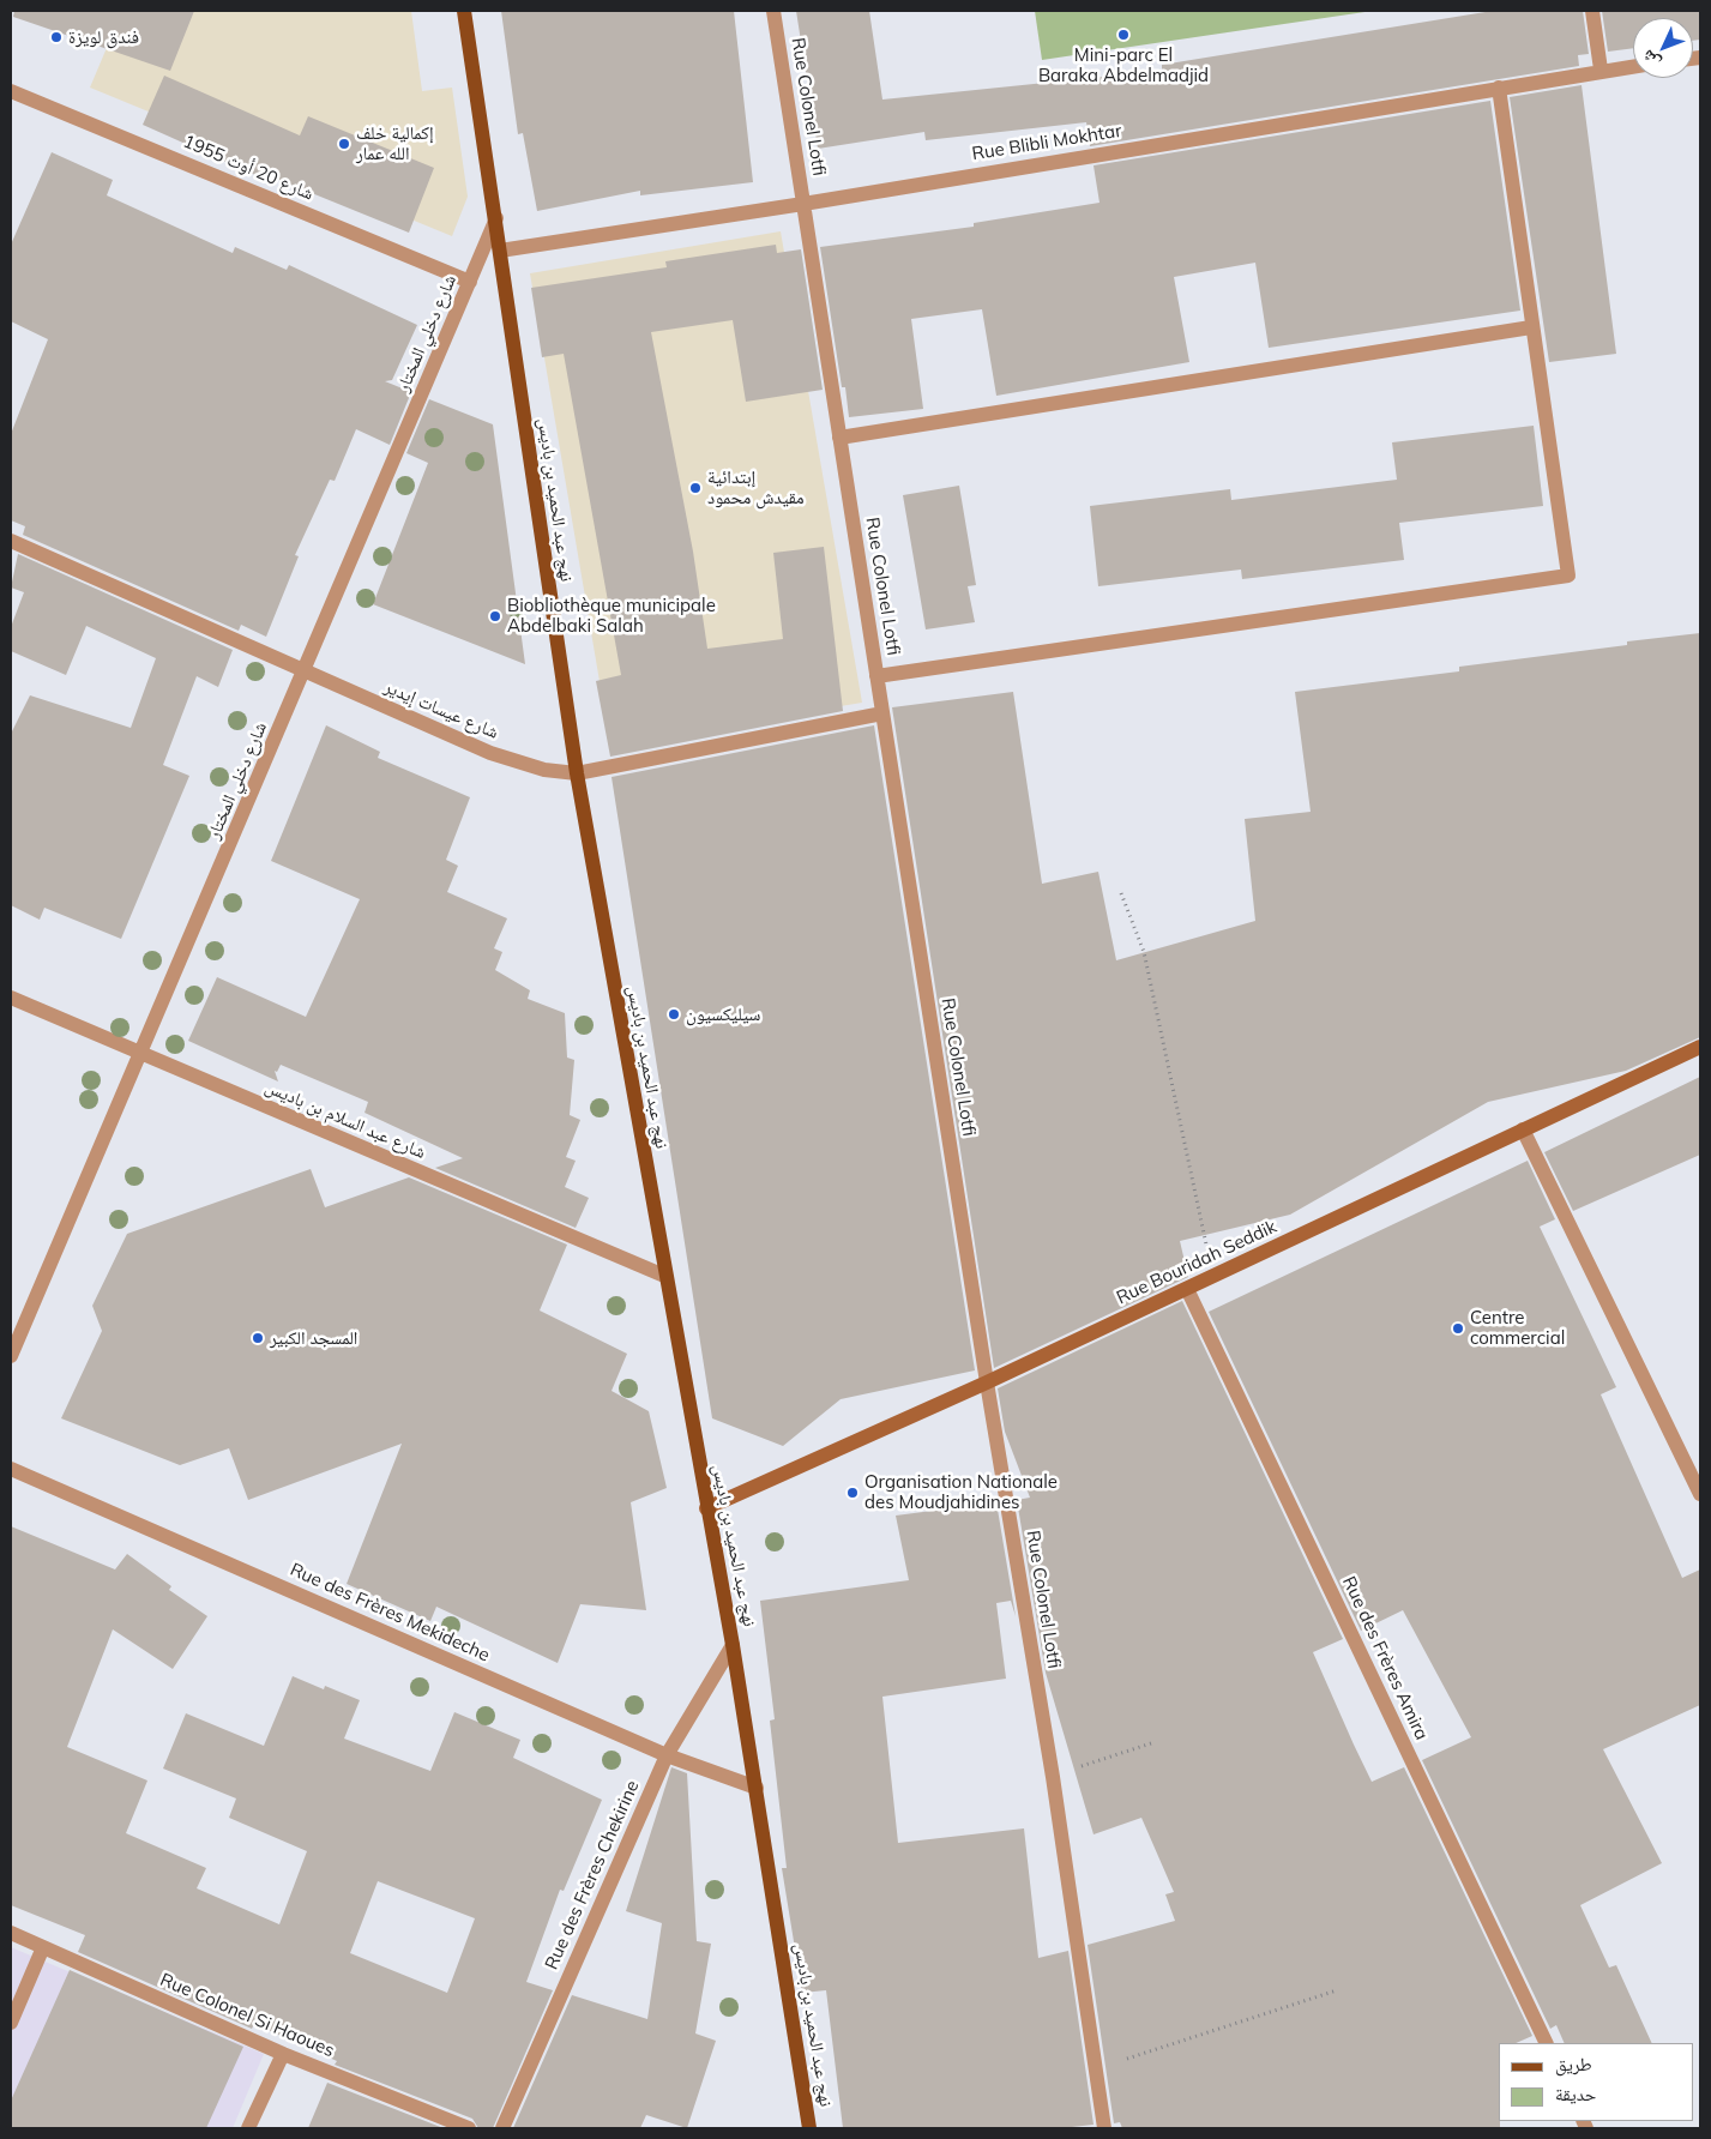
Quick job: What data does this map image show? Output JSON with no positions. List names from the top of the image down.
{
  "streets": {
    "main road": ["نهج عبد الحميد بن باديس", "Rue Bouridah Seddik"],
    "street": [
      "Rue Colonel Lotfi",
      "Rue Blibli Mokhtar",
      "شارع 20 أوث 1955",
      "شارع دخلي المختار",
      "شارع عيسات إيدير",
      "شارع عبد السلام بن باديس",
      "Rue des Frères Mekideche",
      "Rue des Frères Amira",
      "Rue des Frères Chekirine",
      "Rue Colonel Si Haoues"
    ]
  },
  "crossings": [
    ["Rue Colonel Lotfi", "Rue Blibli Mokhtar"],
    ["Rue Colonel Lotfi", "شارع عيسات إيدير"],
    ["Rue Colonel Lotfi", "Rue Bouridah Seddik"],
    ["Rue Blibli Mokhtar", "نهج عبد الحميد بن باديس"],
    ["شارع 20 أوث 1955", "شارع دخلي المختار"],
    ["شارع دخلي المختار", "نهج عبد الحميد بن باديس"],
    ["شارع دخلي المختار", "شارع عيسات إيدير"],
    ["شارع دخلي المختار", "شارع عبد السلام بن باديس"],
    ["نهج عبد الحميد بن باديس", "شارع عيسات إيدير"],
    ["نهج عبد الحميد بن باديس", "شارع عبد السلام بن باديس"],
    ["نهج عبد الحميد بن باديس", "Rue Bouridah Seddik"],
    ["نهج عبد الحميد بن باديس", "Rue des Frères Mekideche"],
    ["نهج عبد الحميد بن باديس", "Rue des Frères Chekirine"],
    ["Rue Bouridah Seddik", "Rue des Frères Amira"],
    ["Rue des Frères Mekideche", "Rue des Frères Chekirine"]
  ],
  "places": [
    "Mini-parc El Baraka Abdelmadjid",
    "فندق لويزة",
    "إكمالية خلف الله عمار",
    "إبتدائية مقيدش محمود",
    "Biobliothèque municipale Abdelbaki Salah",
    "سيليكسيون",
    "Centre commercial",
    "المسجد الكبير",
    "Organisation Nationale des Moudjahidines"
  ],
  "legend": ["طريق", "حديقة"],
  "north": "bottom left"
}
